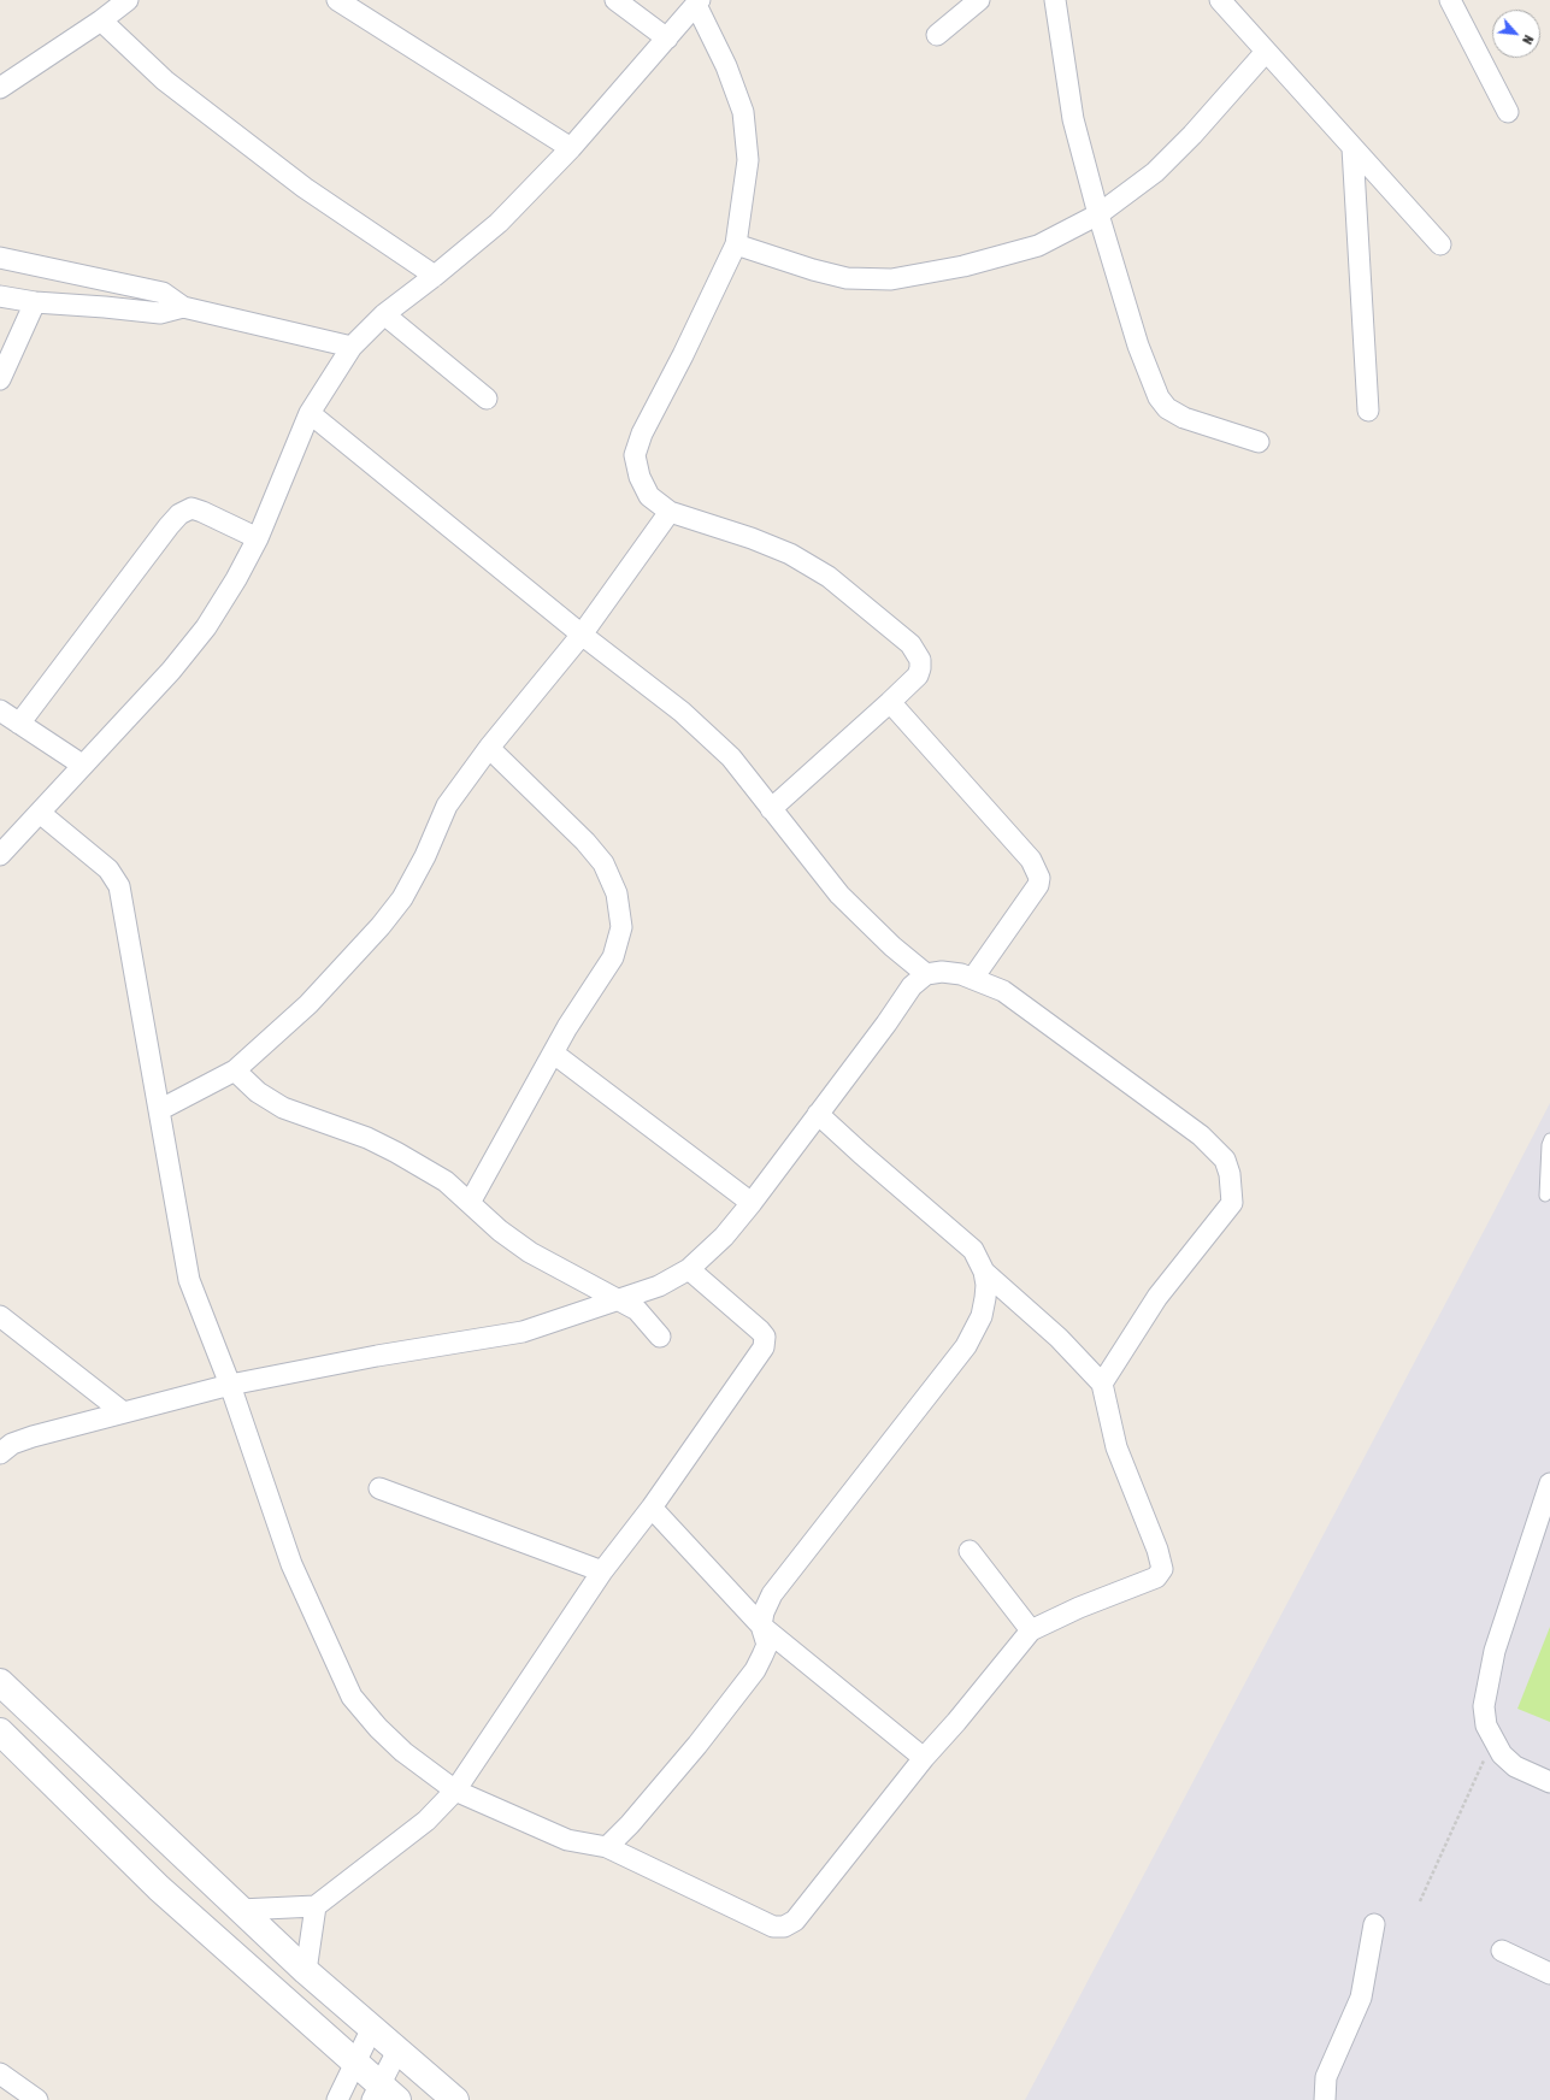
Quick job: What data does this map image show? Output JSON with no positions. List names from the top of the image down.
{
  "north": "bottom right"
}
